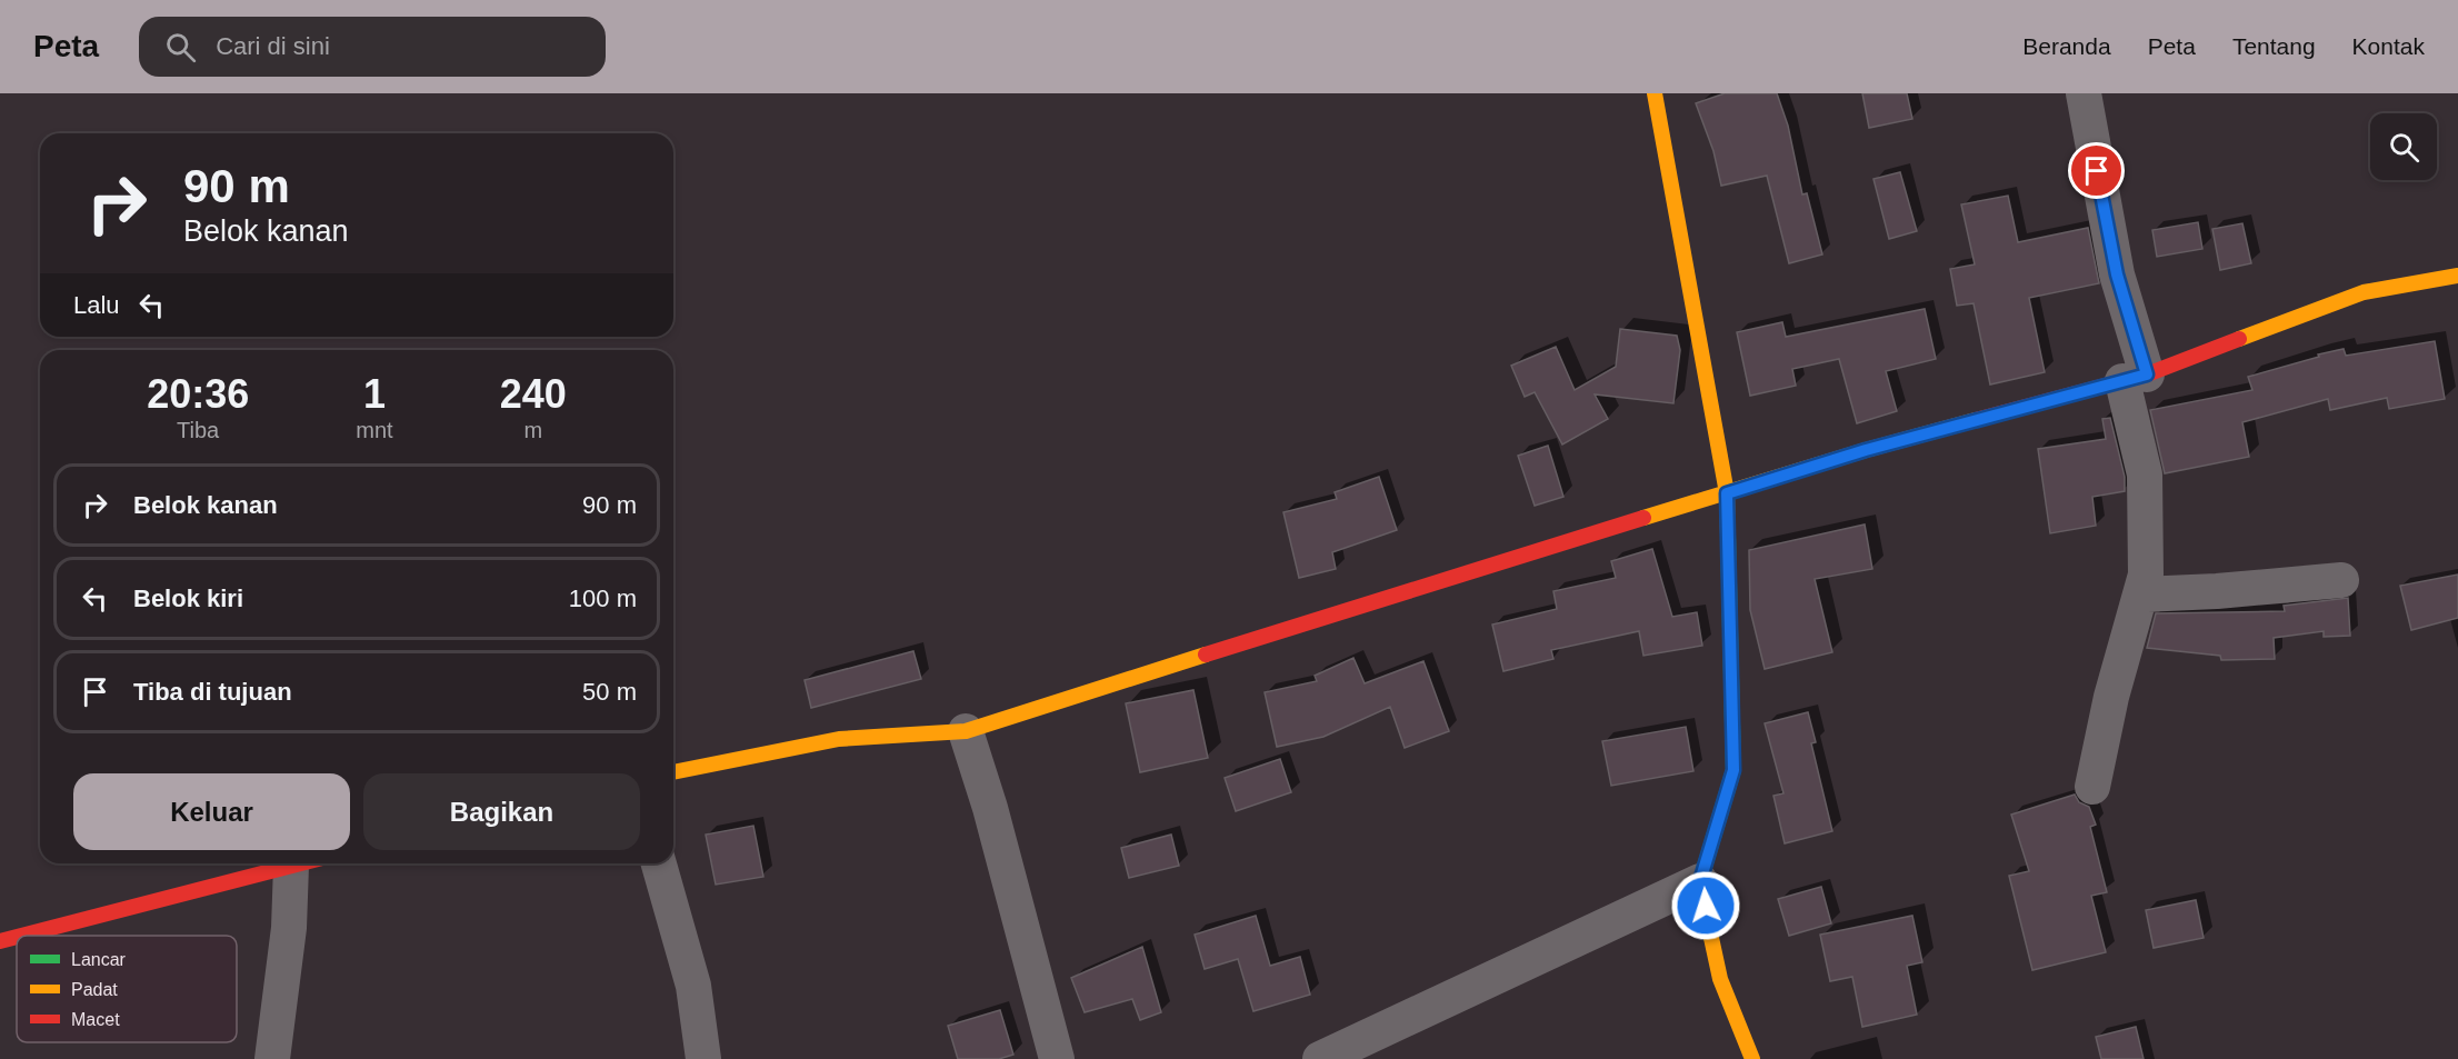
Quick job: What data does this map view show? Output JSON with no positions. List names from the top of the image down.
{
  "legend": ["Lancar", "Padat", "Macet"],
  "page": {
    "header": "Peta",
    "search": "Cari di sini",
    "nav": [
      "Beranda",
      "Peta",
      "Tentang",
      "Kontak"
    ],
    "turn": ["90 m", "Belok kanan"],
    "then": "Lalu",
    "eta": [
      "20:36",
      "Tiba",
      "1",
      "mnt",
      "240",
      "m"
    ],
    "list": [
      {
        "name": "Belok kanan",
        "value": "90 m"
      },
      {
        "name": "Belok kiri",
        "value": "100 m"
      },
      {
        "name": "Tiba di tujuan",
        "value": "50 m"
      }
    ],
    "buttons": ["Keluar", "Bagikan"]
  }
}
